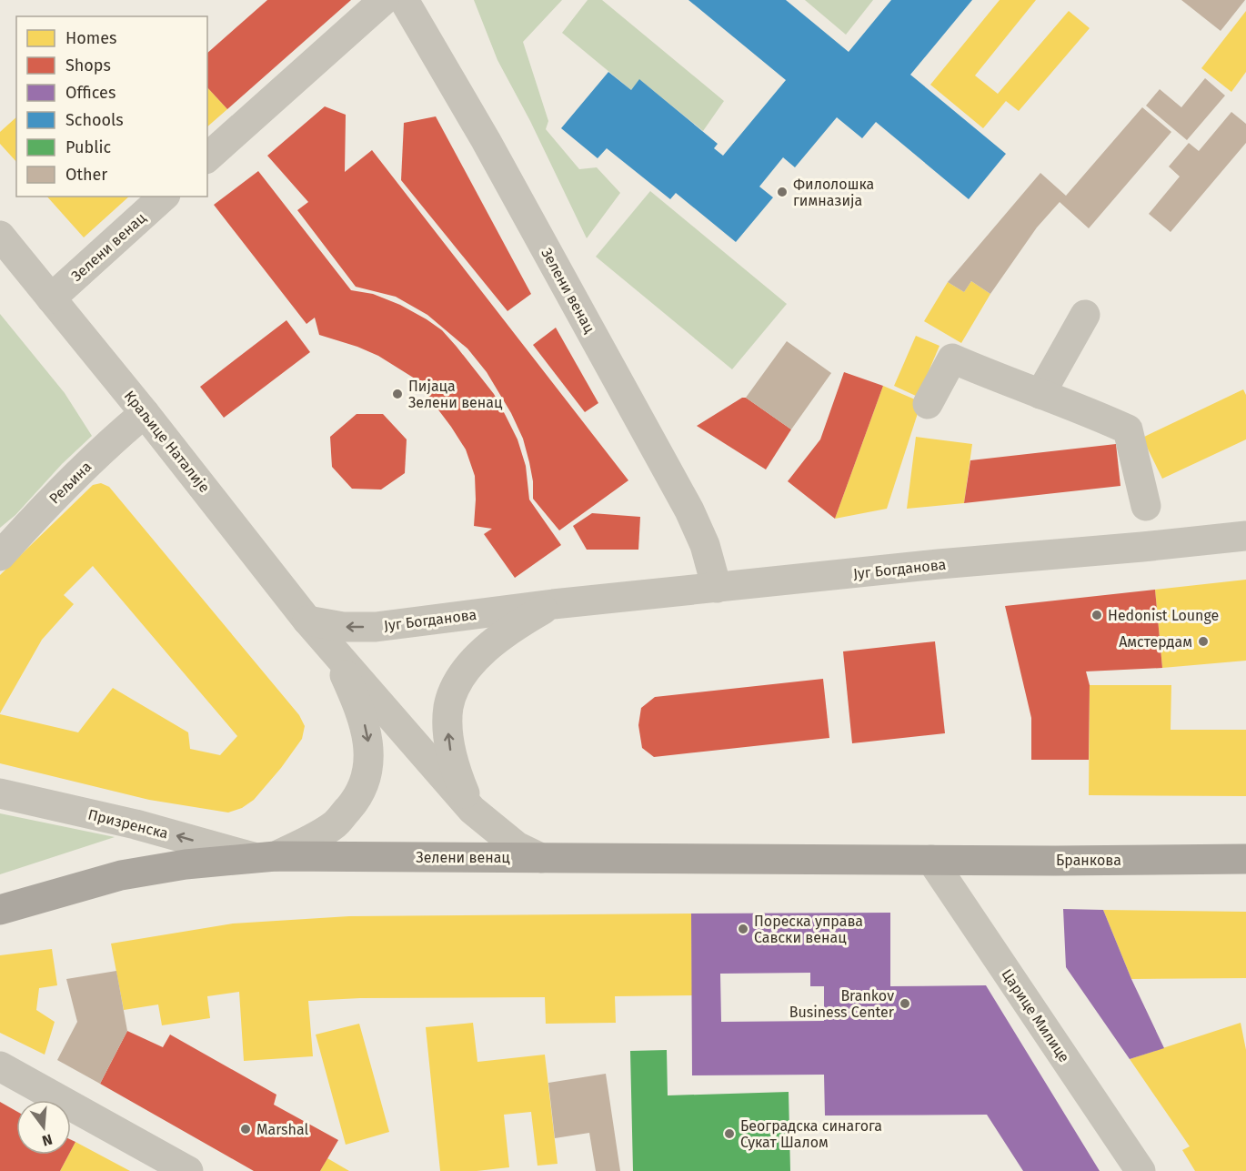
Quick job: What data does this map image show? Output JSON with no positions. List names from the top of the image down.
{
  "streets": {
    "main road": ["Зелени венац", "Бранкова"],
    "street": [
      "Краљице Наталије",
      "Рељина",
      "Југ Богданова",
      "Призренска",
      "Царице Милице"
    ]
  },
  "crossings": [
    ["Зелени венац", "Краљице Наталије"],
    ["Зелени венац", "Југ Богданова"],
    ["Зелени венац", "Призренска"],
    ["Зелени венац", "Бранкова"],
    ["Зелени венац", "Царице Милице"],
    ["Краљице Наталије", "Рељина"],
    ["Краљице Наталије", "Југ Богданова"],
    ["Краљице Наталије", "Призренска"],
    ["Бранкова", "Царице Милице"]
  ],
  "one_way": ["Призренска"],
  "places": [
    "Филолошка гимназија",
    "Пијаца Зелени венац",
    "Hedonist Lounge",
    "Амстердам",
    "Пореска управа Савски венац",
    "Brankov Business Center",
    "Marshal",
    "Београдска синагога Сукат Шалом"
  ],
  "legend": [
    "Homes",
    "Shops",
    "Offices",
    "Schools",
    "Public",
    "Other"
  ],
  "north": "bottom"
}
